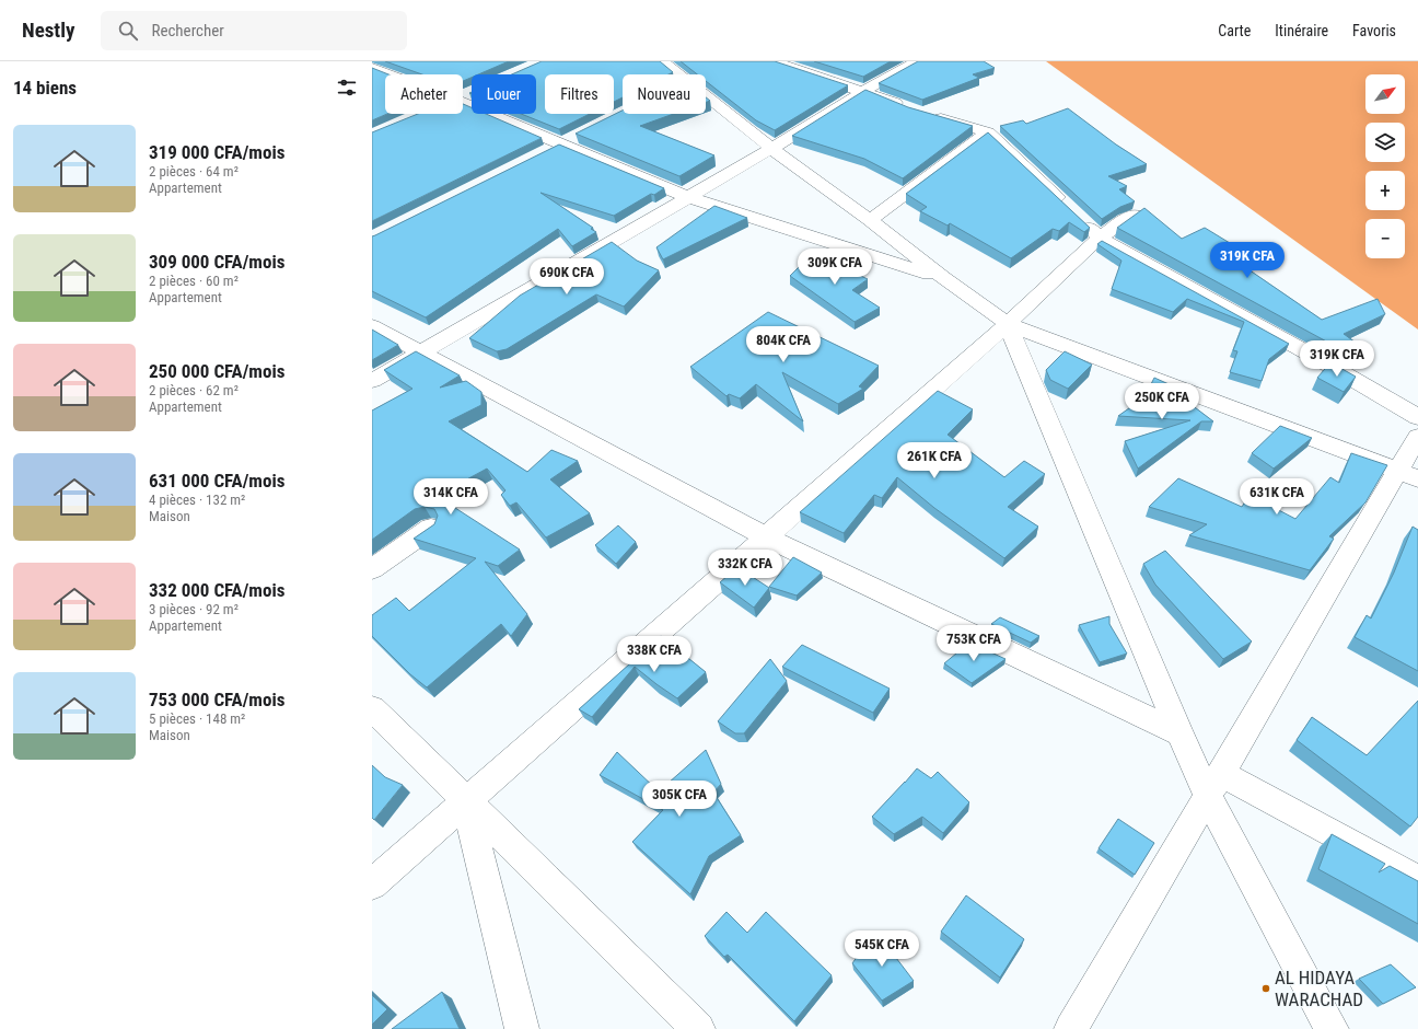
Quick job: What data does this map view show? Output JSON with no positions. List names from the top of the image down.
{
  "places": ["AL HIDAYA WARACHAD"],
  "north": "top right",
  "page": {
    "header": "Nestly",
    "search": "Rechercher",
    "nav": ["Carte", "Itinéraire", "Favoris"],
    "heading": "14 biens",
    "map_buttons": ["+", "−"],
    "chip": [
      "Acheter",
      "Louer",
      "Filtres",
      "Nouveau"
    ],
    "list": [
      {
        "name": "319 000 CFA/mois",
        "note": "2 pièces · 64 m² · Appartement"
      },
      {
        "name": "309 000 CFA/mois",
        "note": "2 pièces · 60 m² · Appartement"
      },
      {
        "name": "250 000 CFA/mois",
        "note": "2 pièces · 62 m² · Appartement"
      },
      {
        "name": "631 000 CFA/mois",
        "note": "4 pièces · 132 m² · Maison"
      },
      {
        "name": "332 000 CFA/mois",
        "note": "3 pièces · 92 m² · Appartement"
      },
      {
        "name": "753 000 CFA/mois",
        "note": "5 pièces · 148 m² · Maison"
      }
    ],
    "price": [
      "319K CFA",
      "309K CFA",
      "690K CFA",
      "804K CFA",
      "319K CFA",
      "250K CFA",
      "261K CFA",
      "314K CFA",
      "631K CFA",
      "332K CFA",
      "753K CFA",
      "338K CFA",
      "305K CFA",
      "545K CFA"
    ]
  }
}
